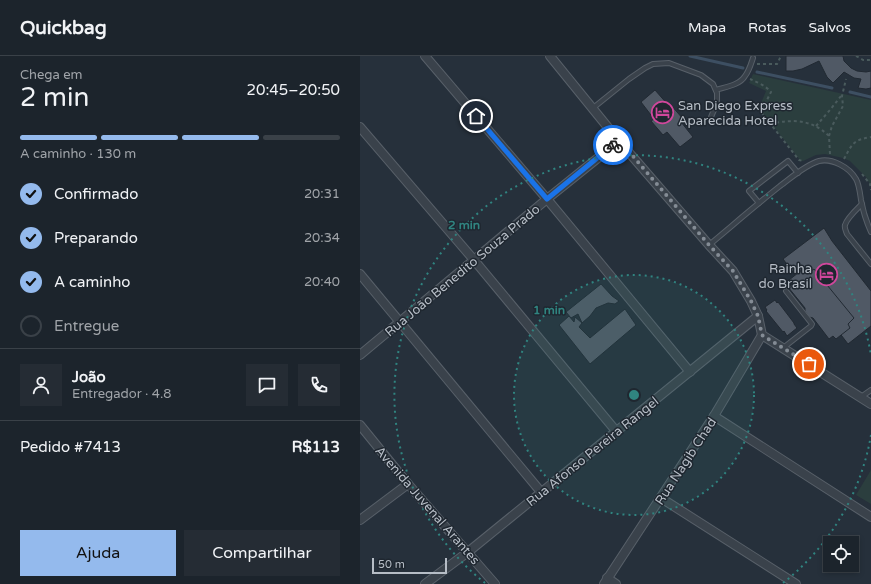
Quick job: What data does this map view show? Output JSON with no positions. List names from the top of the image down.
{
  "streets": {
    "street": [
      "Rua João Benedito Souza Prado",
      "Rua Afonso Pereira Rangel",
      "Rua Nagib Chad",
      "Avenida Juvenal Arantes"
    ]
  },
  "crossings": [
    ["Rua Afonso Pereira Rangel", "Avenida Juvenal Arantes"]
  ],
  "places": {
    "hotel": ["San Diego Express Aparecida Hotel", "Rainha do Brasil"]
  },
  "scale_bar": "50 m",
  "page": {
    "header": "Quickbag",
    "nav": ["Mapa", "Rotas", "Salvos"],
    "heading": ["2 min", "Chega em", "20:45–20:50"],
    "panel": [
      "João",
      "Entregador · 4.8",
      "Pedido #7413",
      "R$113"
    ],
    "bar": "A caminho · 130 m",
    "list": [
      ["Confirmado", "20:31"],
      ["Preparando", "20:34"],
      ["A caminho", "20:40"],
      "Entregue"
    ],
    "buttons": ["Ajuda", "Compartilhar"],
    "scale": "50 m"
  },
  "rings": ["2 min", "1 min"]
}
